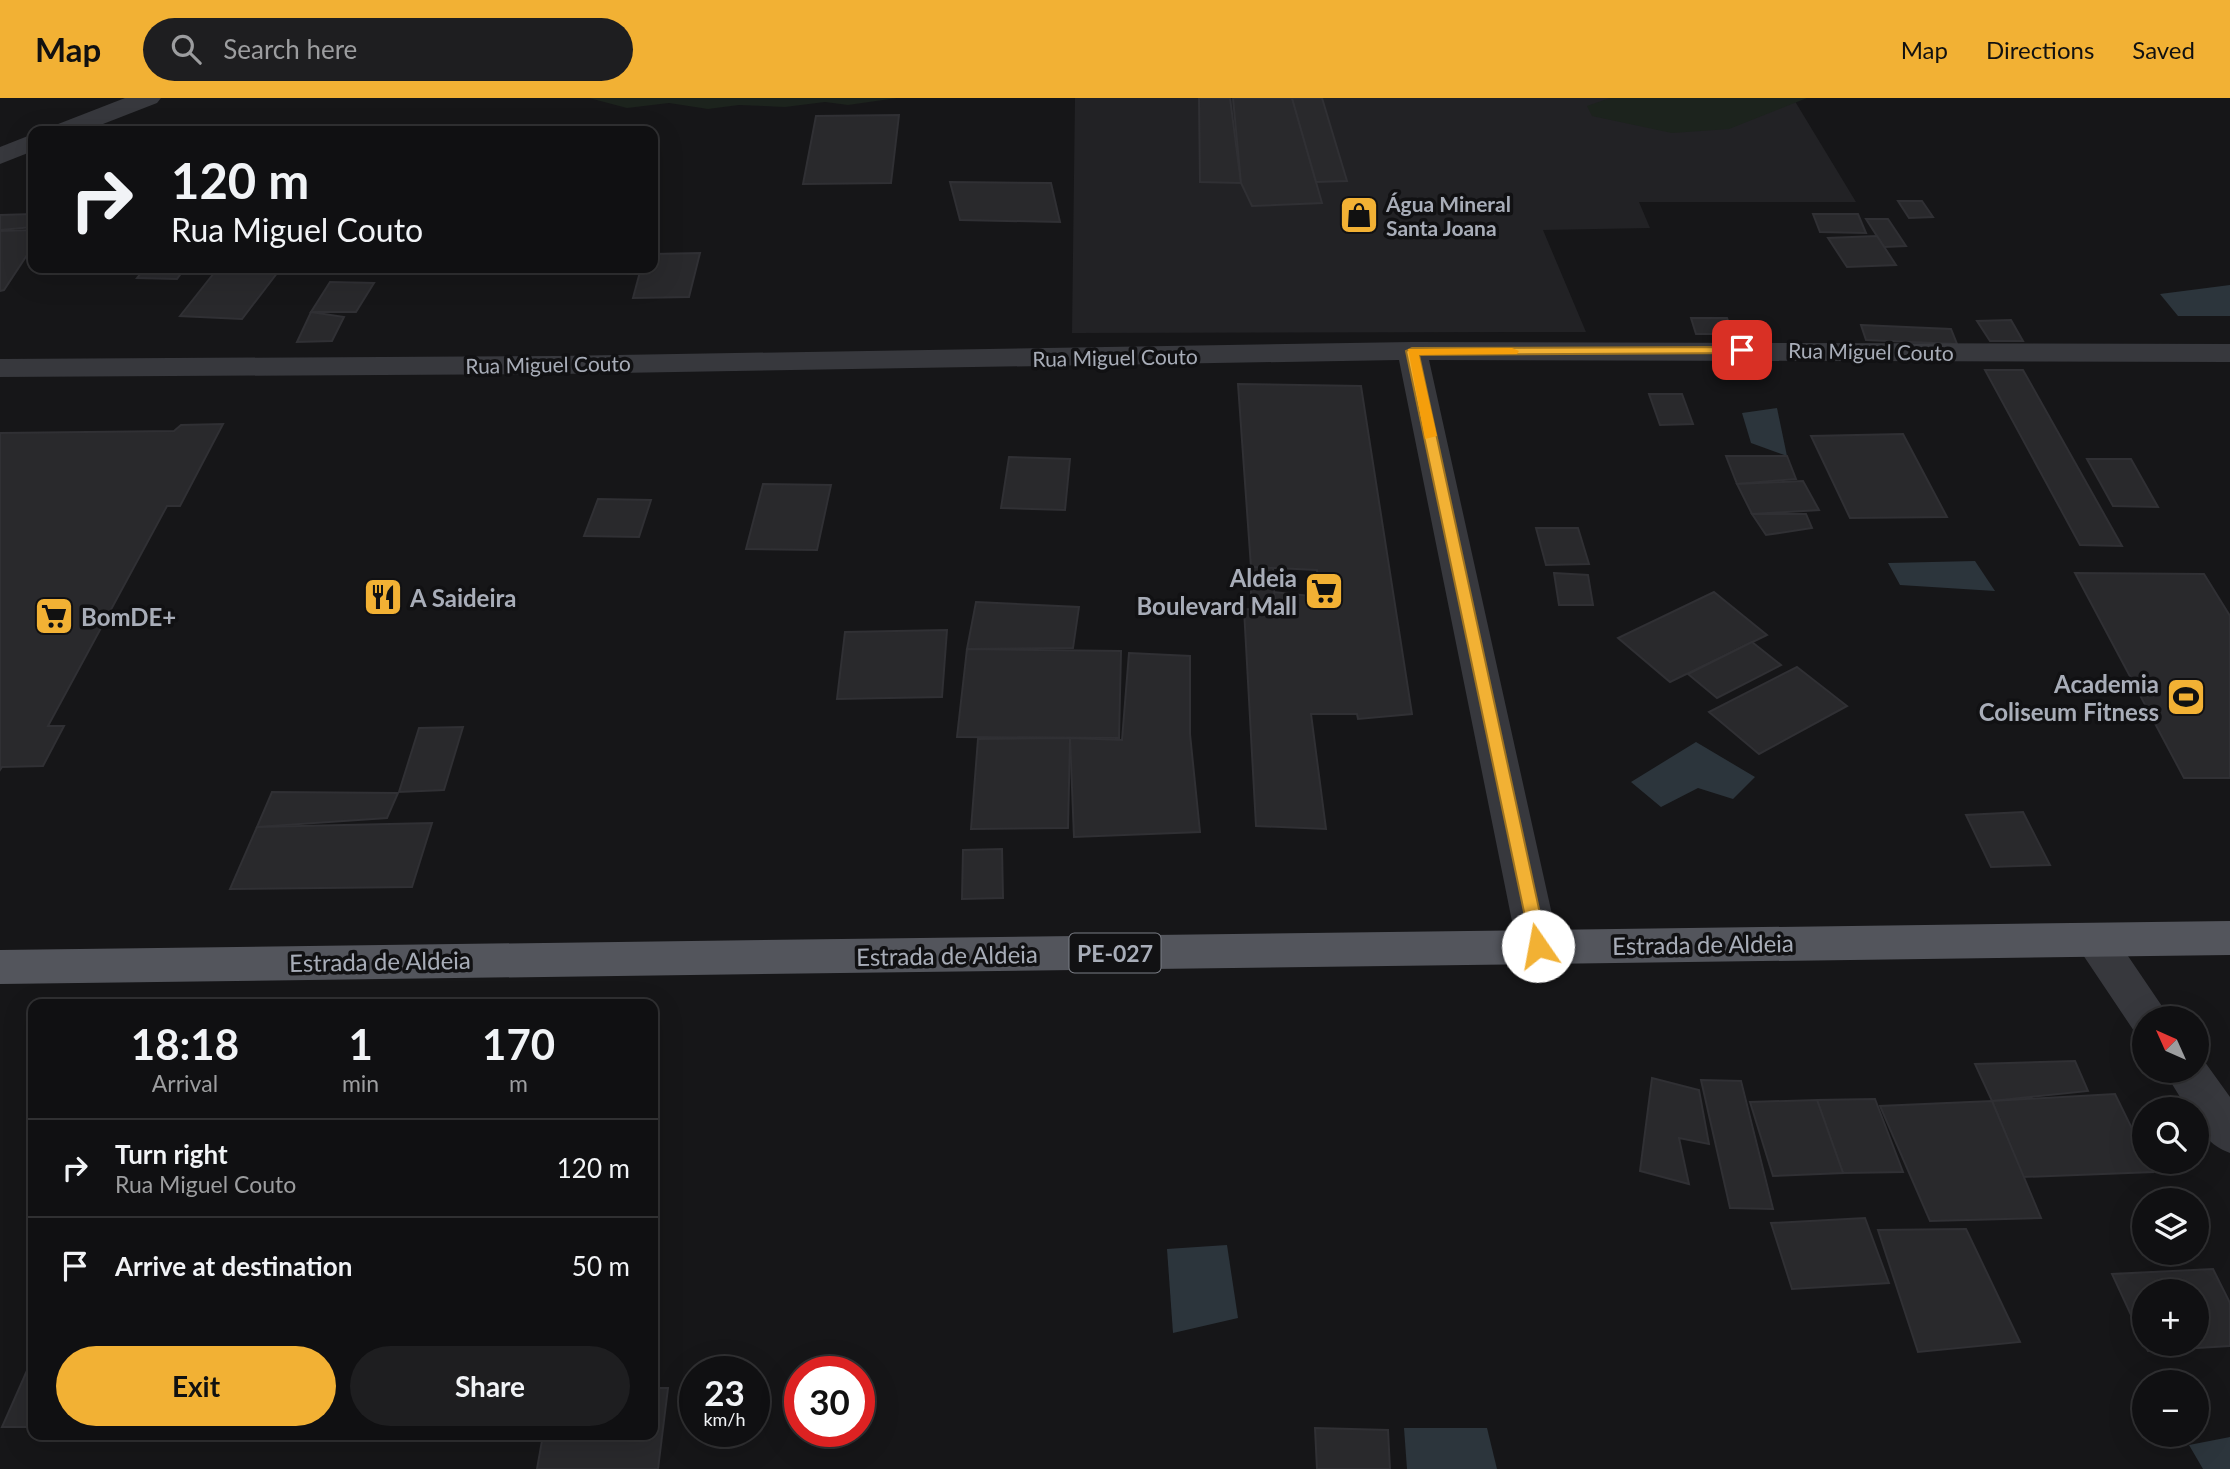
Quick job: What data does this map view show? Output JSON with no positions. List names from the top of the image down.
{
  "streets": {
    "main road": ["Estrada de Aldeia", "PE-027"],
    "street": ["Rua Miguel Couto"]
  },
  "places": {
    "shop": ["Água Mineral Santa Joana"],
    "supermarket": ["Aldeia Boulevard Mall", "BomDE+"],
    "restaurant": ["A Saideira"],
    "sports": ["Academia Coliseum Fitness"]
  },
  "north": "top left",
  "page": {
    "header": "Map",
    "search": "Search here",
    "nav": ["Map", "Directions", "Saved"],
    "turn": ["120 m", "Rua Miguel Couto"],
    "eta": [
      "18:18",
      "Arrival",
      "1",
      "min",
      "170",
      "m"
    ],
    "map_buttons": ["+", "−"],
    "list": [
      {
        "name": "Turn right",
        "note": "Rua Miguel Couto",
        "value": "120 m"
      },
      {
        "name": "Arrive at destination",
        "value": "50 m"
      }
    ],
    "buttons": ["Exit", "Share"],
    "speed": "23 km/h",
    "limit": "30"
  }
}
